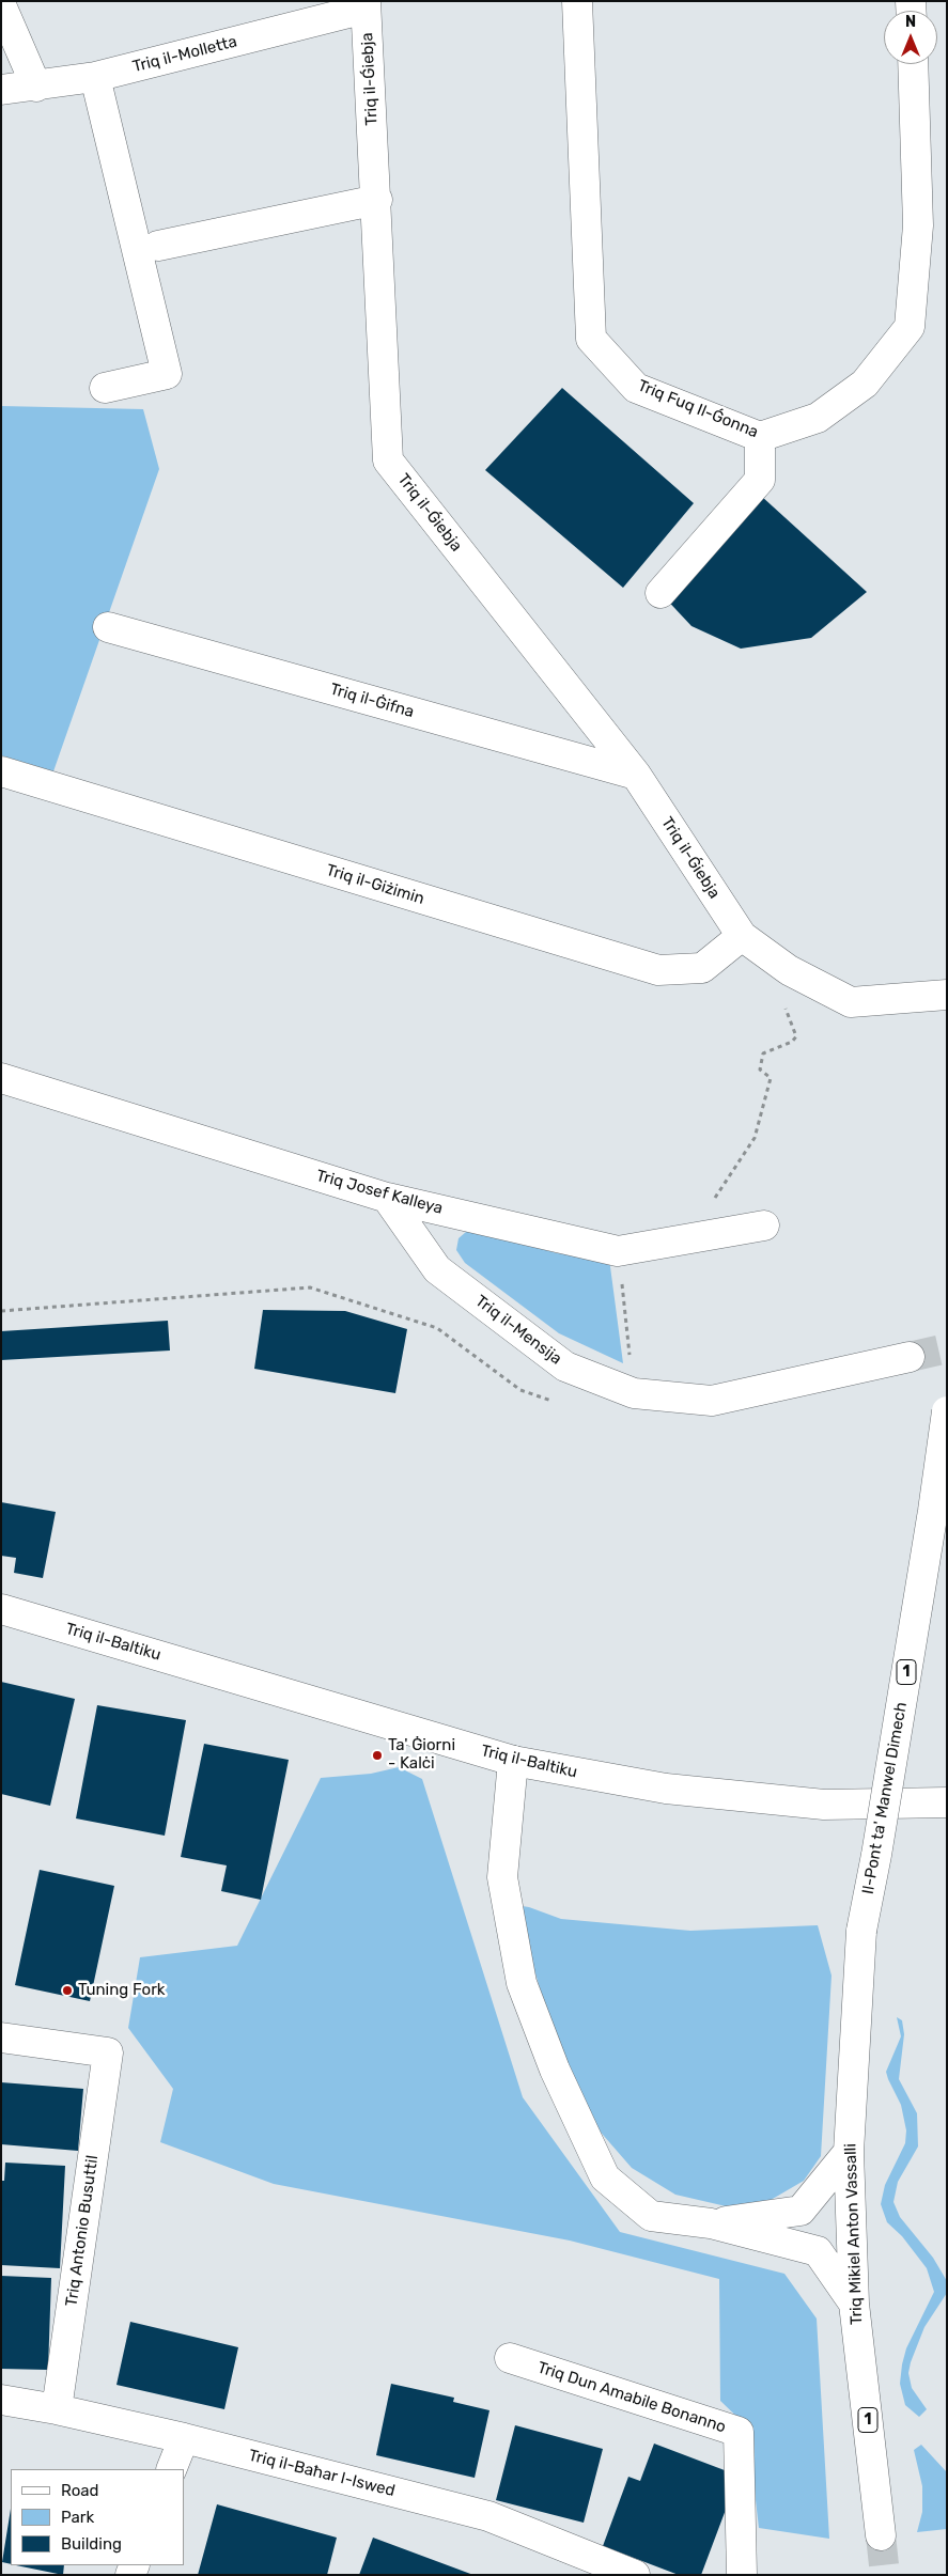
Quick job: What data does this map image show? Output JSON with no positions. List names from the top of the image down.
{
  "streets": {
    "main road": [
      "Triq il-Molletta",
      "Triq il-Ǵiebja",
      "Triq Fuq Il-Ǵonna",
      "Triq il-Ġifna",
      "Triq il-Giżimin",
      "Triq Josef Kalleya",
      "Triq il-Mensija",
      "Triq il-Baltiku",
      "1",
      "Il-Pont ta' Manwel Dimech",
      "Triq Antonio Busuttil",
      "Triq Mikiel Anton Vassalli",
      "Triq Dun Amabile Bonanno",
      "Triq il-Baħar l-Iswed"
    ]
  },
  "crossings": [
    ["Triq il-Molletta", "Triq il-Ǵiebja"],
    ["Triq il-Ǵiebja", "Triq il-Ġifna"],
    ["Triq il-Ǵiebja", "Triq il-Giżimin"],
    ["Triq Josef Kalleya", "Triq il-Mensija"],
    ["Il-Pont ta' Manwel Dimech", "Triq Mikiel Anton Vassalli"],
    ["Triq Antonio Busuttil", "Triq il-Baħar l-Iswed"]
  ],
  "places": ["Ta' Ġiorni - Kalċi", "Tuning Fork"],
  "legend": ["Road", "Park", "Building"],
  "north": "top"
}
